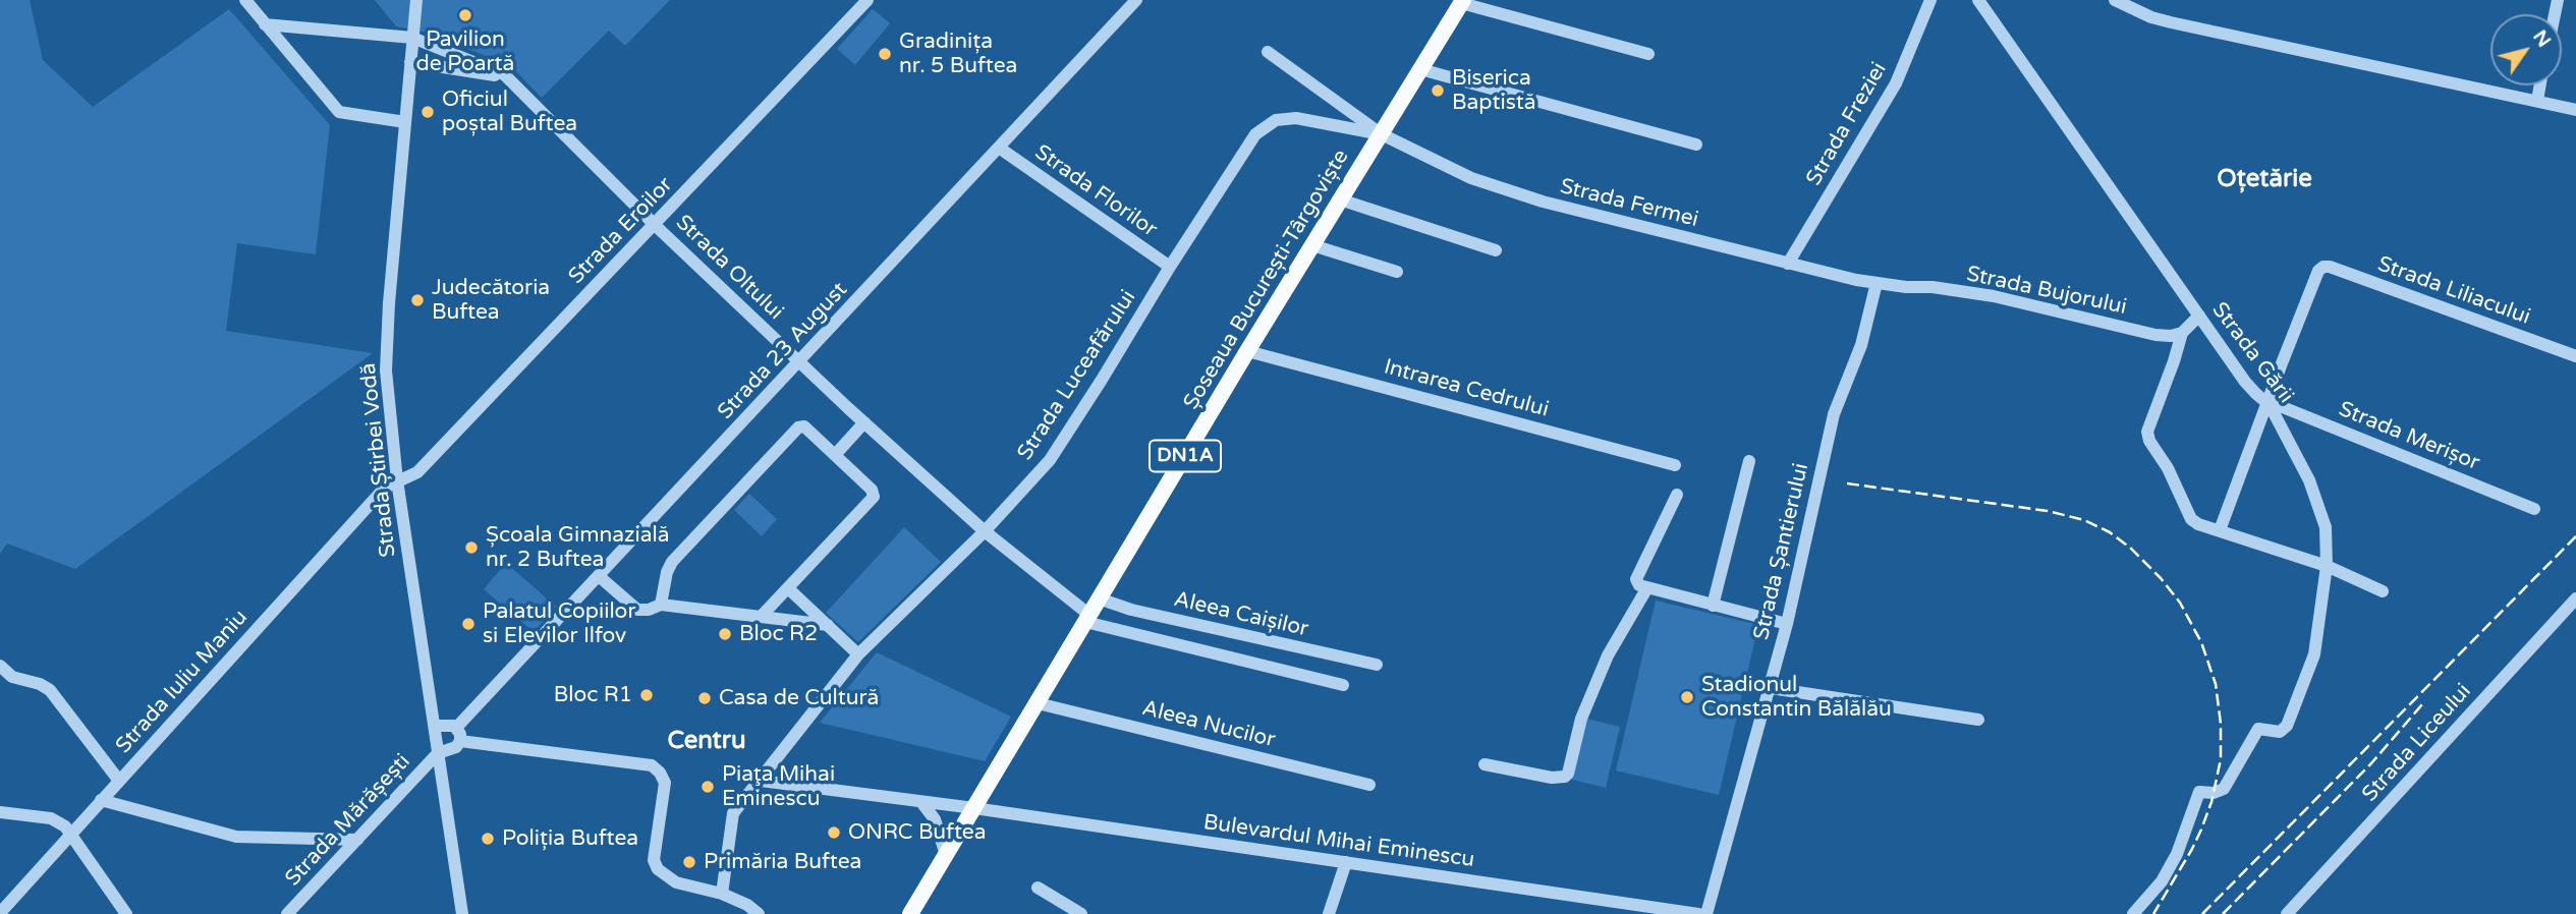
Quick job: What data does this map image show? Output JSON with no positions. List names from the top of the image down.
{
  "streets": {
    "main road": ["Șoseaua București-Târgoviște", "DN1A"],
    "street": [
      "Strada Freziei",
      "Strada Florilor",
      "Strada Fermei",
      "Strada Eroilor",
      "Strada Oltului",
      "Strada Bujorului",
      "Strada Liliacului",
      "Strada 23 August",
      "Strada Gării",
      "Strada Luceafărului",
      "Intrarea Cedrului",
      "Strada Merișor",
      "Strada Știrbei Vodă",
      "Strada Șantierului",
      "Aleea Caișilor",
      "Strada Iuliu Maniu",
      "Aleea Nucilor",
      "Strada Liceului",
      "Strada Mărășești",
      "Bulevardul Mihai Eminescu"
    ]
  },
  "crossings": [
    ["Strada Freziei", "Strada Fermei"],
    ["Strada Florilor", "Strada 23 August"],
    ["Strada Florilor", "Strada Luceafărului"],
    ["Strada Fermei", "Șoseaua București-Târgoviște"],
    ["Strada Fermei", "Strada Bujorului"],
    ["Strada Fermei", "Strada Luceafărului"],
    ["Strada Fermei", "Strada Șantierului"],
    ["Strada Eroilor", "Strada Oltului"],
    ["Strada Eroilor", "Strada Știrbei Vodă"],
    ["Strada Eroilor", "Strada Iuliu Maniu"],
    ["Strada Oltului", "Șoseaua București-Târgoviște"],
    ["Strada Oltului", "Strada 23 August"],
    ["Strada Oltului", "Strada Luceafărului"],
    ["Strada Oltului", "Strada Știrbei Vodă"],
    ["Șoseaua București-Târgoviște", "Strada Luceafărului"],
    ["Șoseaua București-Târgoviște", "Intrarea Cedrului"],
    ["Șoseaua București-Târgoviște", "Aleea Caișilor"],
    ["Șoseaua București-Târgoviște", "Aleea Nucilor"],
    ["Șoseaua București-Târgoviște", "Bulevardul Mihai Eminescu"],
    ["Strada Bujorului", "Strada Șantierului"],
    ["Strada Liliacului", "Strada Gării"],
    ["Strada Liliacului", "Strada Merișor"],
    ["Strada Gării", "Strada Merișor"],
    ["Strada Luceafărului", "Bulevardul Mihai Eminescu"],
    ["Strada Știrbei Vodă", "Strada Iuliu Maniu"],
    ["Strada Știrbei Vodă", "Strada Mărășești"]
  ],
  "districts": ["Oțetărie", "Centru"],
  "places": [
    "Pavilion de Poartă",
    "Gradinița nr. 5 Buftea",
    "Biserica Baptistă",
    "Oficiul poștal Buftea",
    "Judecătoria Buftea",
    "Școala Gimnazială nr. 2 Buftea",
    "Palatul Copiilor si Elevilor Ilfov",
    "Bloc R2",
    "Bloc R1",
    "Stadionul Constantin Bălălău",
    "Casa de Cultură",
    "Piaţa Mihai Eminescu",
    "ONRC Buftea",
    "Poliția Buftea",
    "Primăria Buftea"
  ],
  "north": "top right"
}
